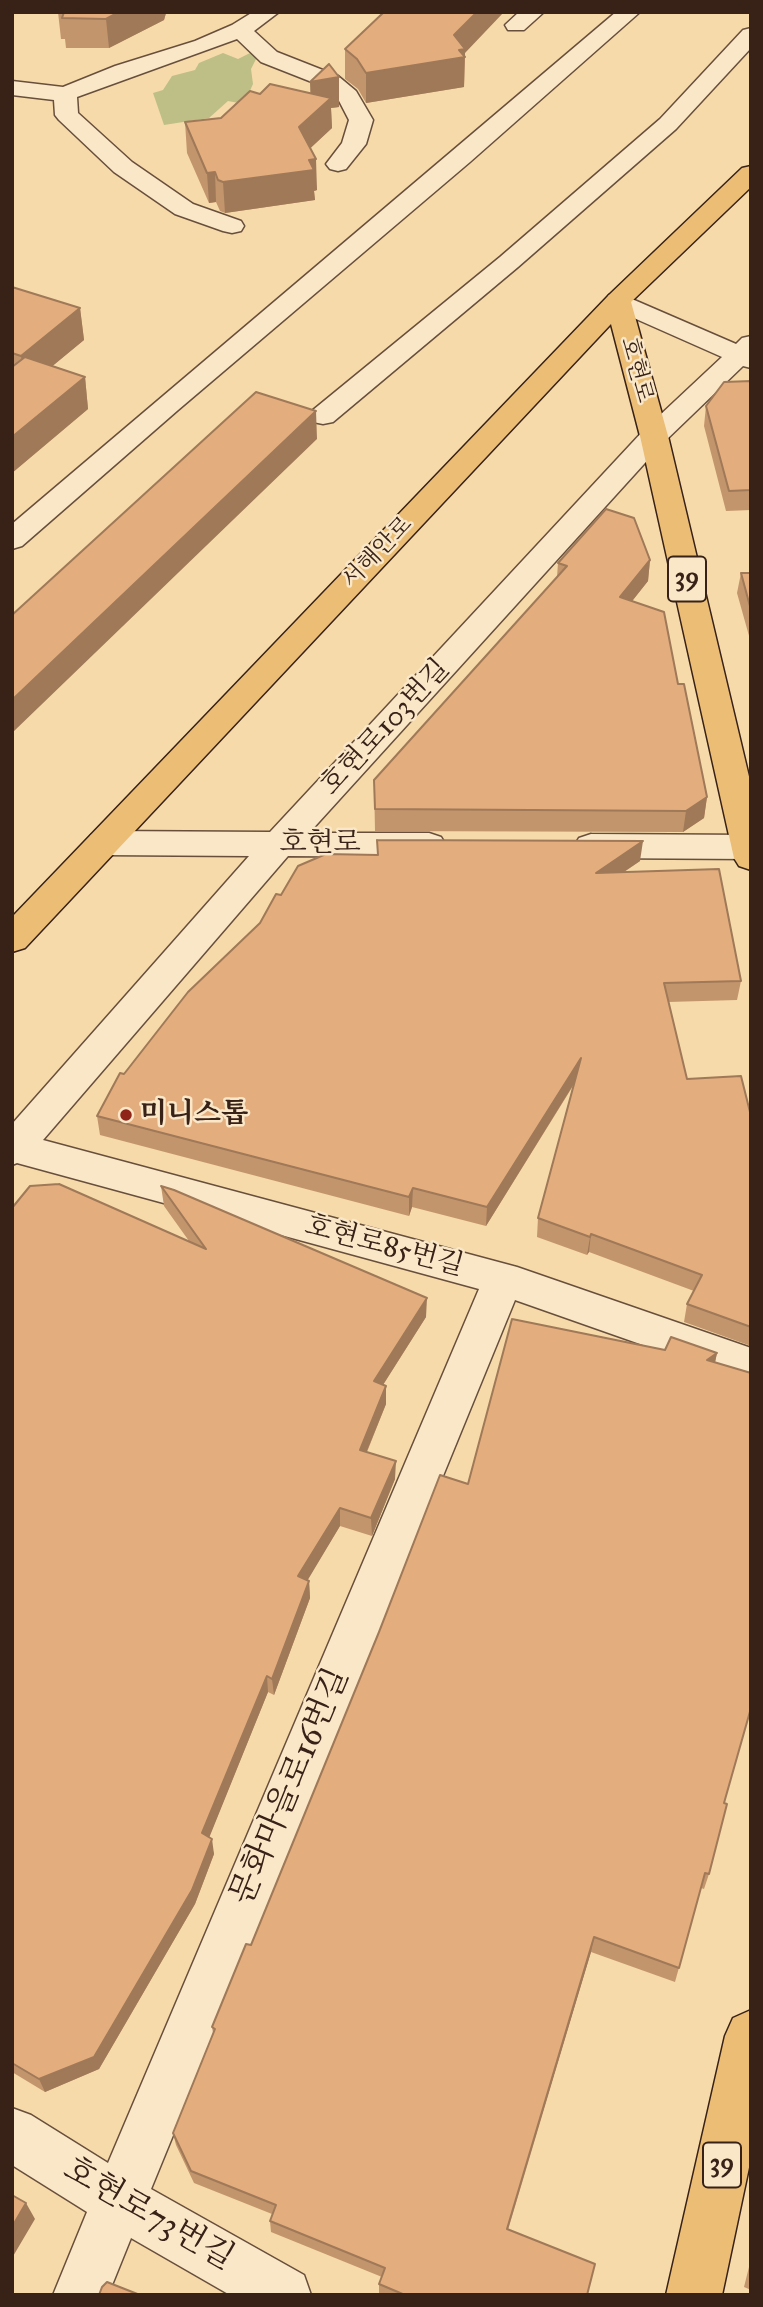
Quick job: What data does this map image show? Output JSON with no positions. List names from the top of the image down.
{
  "streets": {
    "main road": ["호현로", "서해안로", "39"],
    "street": [
      "호현로103번길",
      "호현로85번길",
      "문화마을로16번길",
      "호현로73번길"
    ]
  },
  "crossings": [
    ["호현로", "서해안로"],
    ["호현로", "호현로103번길"],
    ["호현로103번길", "호현로85번길"],
    ["호현로85번길", "문화마을로16번길"],
    ["문화마을로16번길", "호현로73번길"]
  ],
  "places": ["미니스톱"]
}
